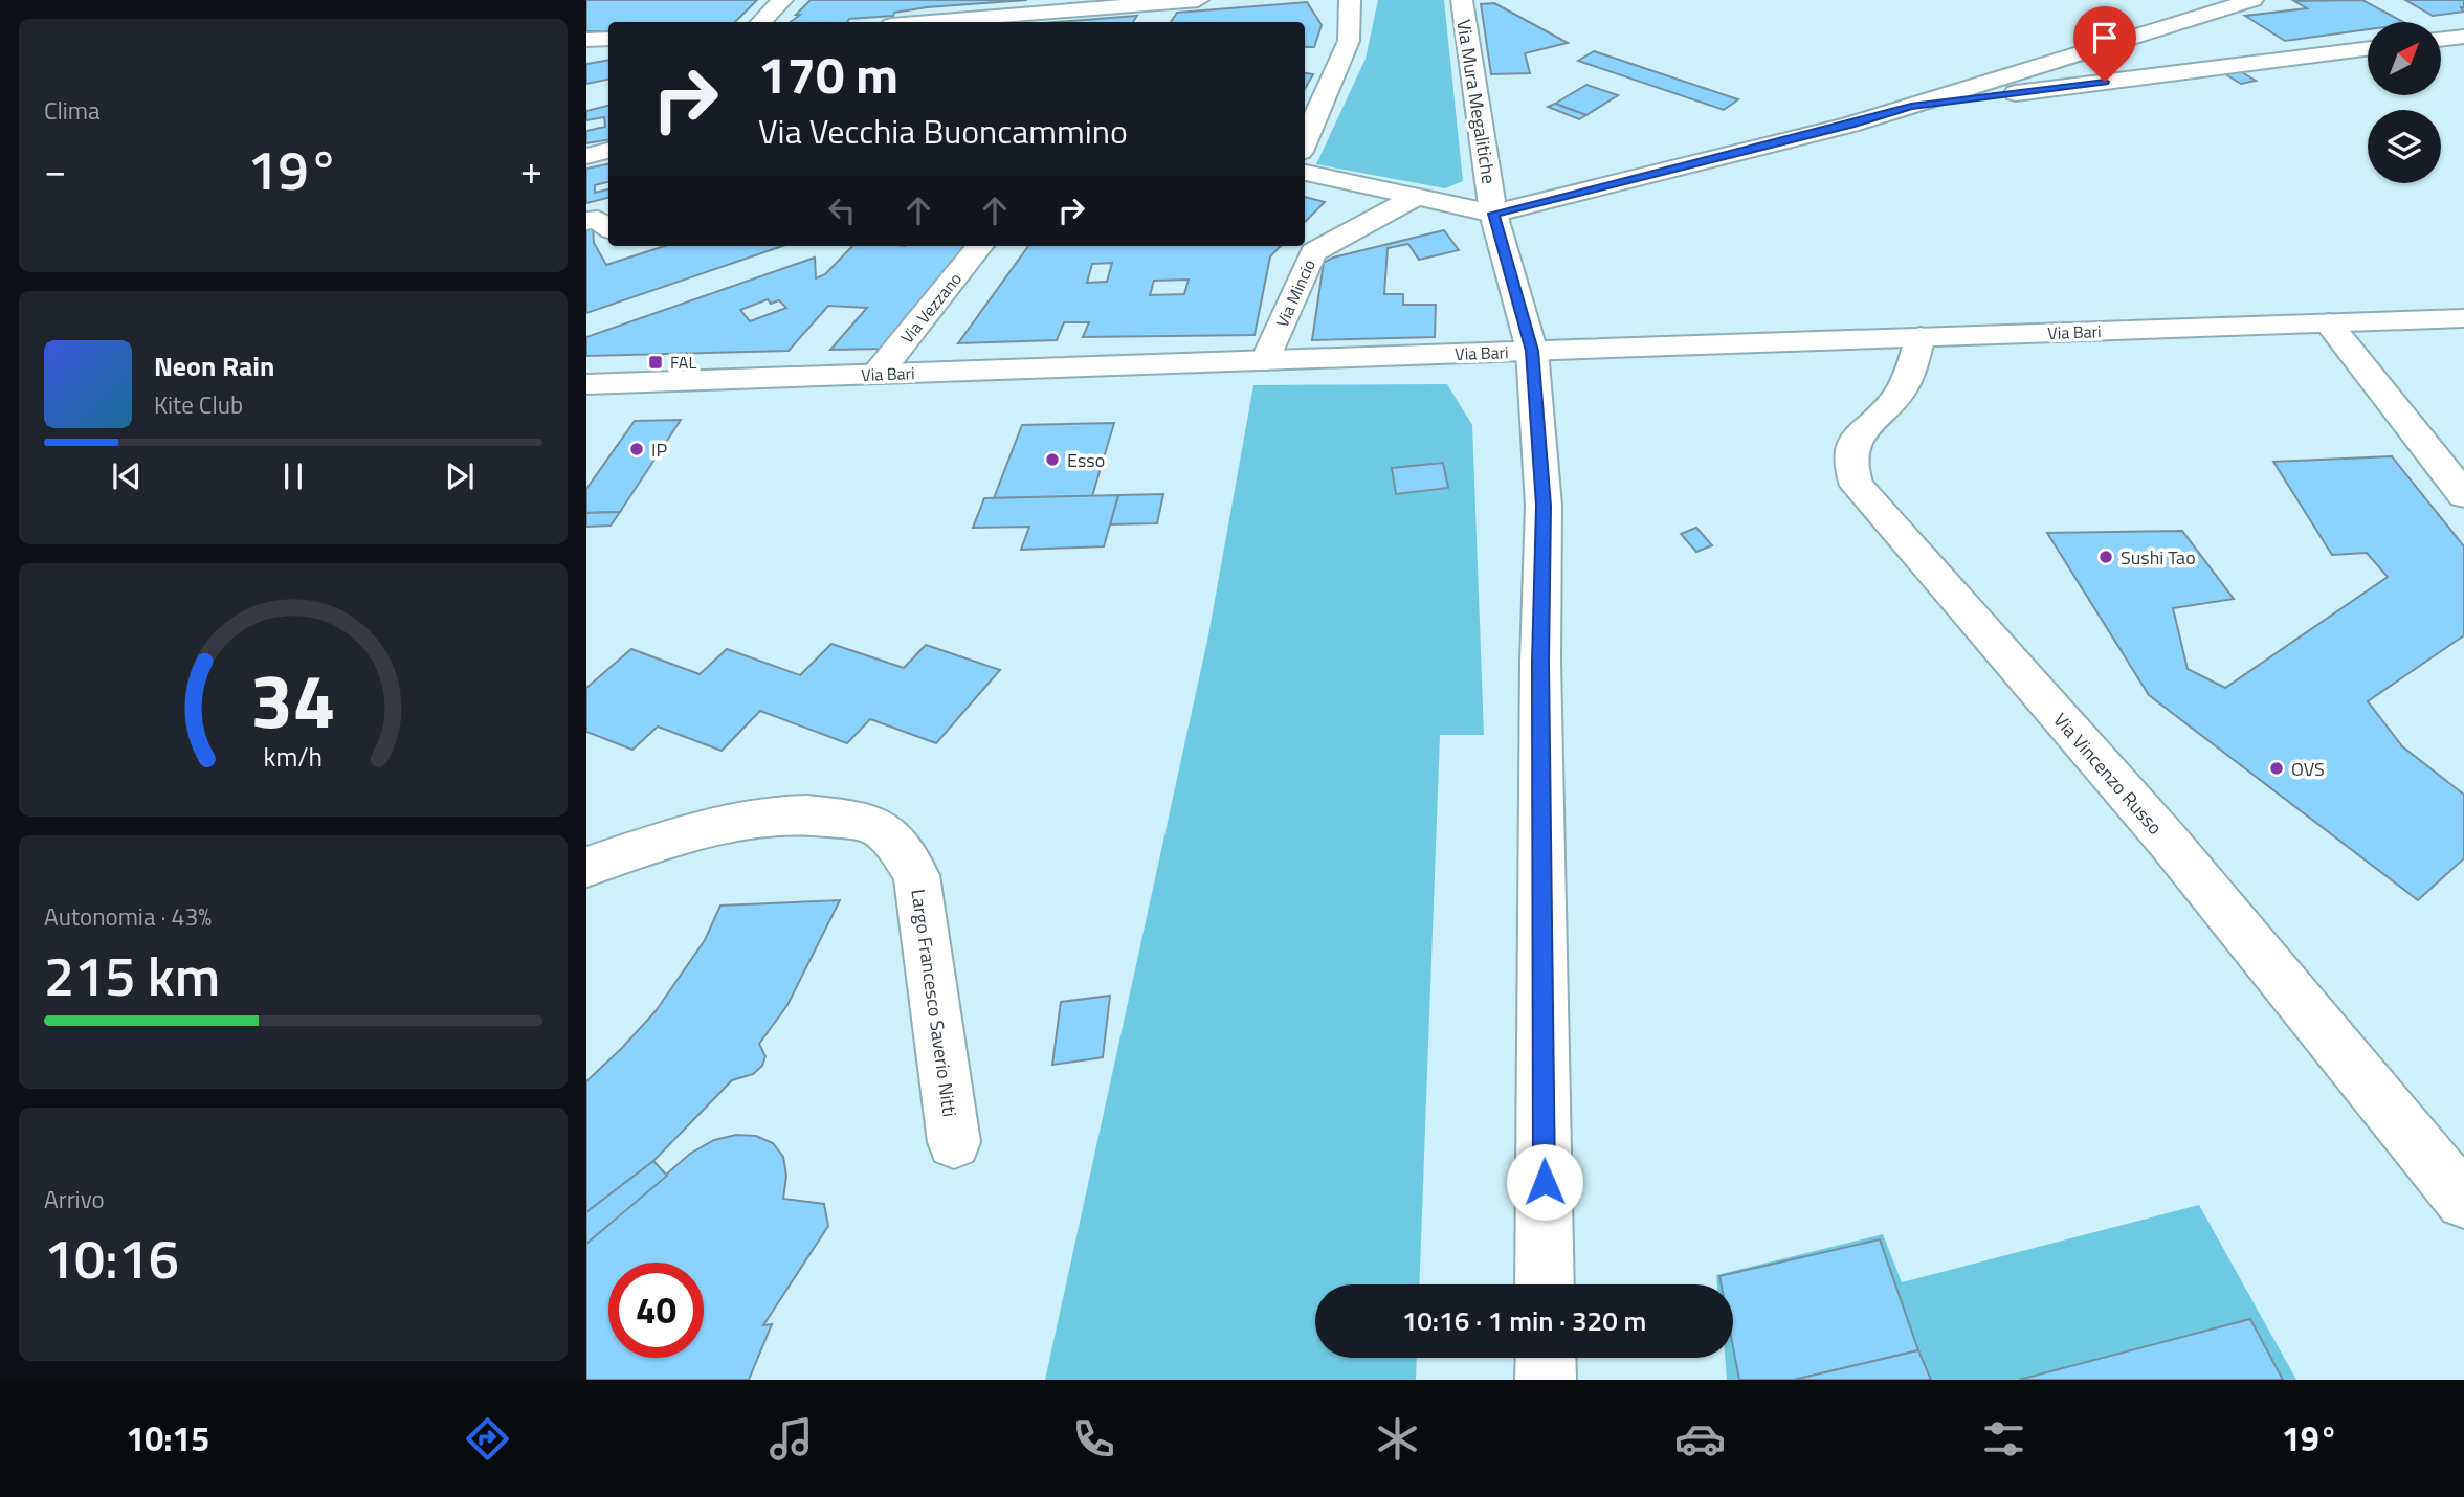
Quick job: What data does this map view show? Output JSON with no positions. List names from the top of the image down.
{
  "streets": {
    "street": [
      "Via Mura Megalitiche",
      "Via Mincio",
      "Via Vezzano",
      "Via Bari",
      "Via Vincenzo Russo",
      "Largo Francesco Saverio Nitti"
    ]
  },
  "crossings": [
    ["Via Mura Megalitiche", "Via Bari"],
    ["Via Mincio", "Via Bari"],
    ["Via Vezzano", "Via Bari"],
    ["Via Bari", "Via Vincenzo Russo"]
  ],
  "places": {
    "transit": ["FAL"],
    "other": [
      "IP",
      "Esso",
      "Sushi Tao",
      "OVS"
    ]
  },
  "north": "top right",
  "page": {
    "tile": [
      "Clima",
      ["Autonomia · 43%", "215 km"],
      ["Arrivo", "10:16"]
    ],
    "turn": ["170 m", "Via Vecchia Buoncammino"],
    "heat": ["−", "19°", "+"],
    "song": ["Neon Rain", "Kite Club"],
    "limit": "40",
    "trip": "10:16 · 1 min · 320 m",
    "tabs": ["10:15", "19°"],
    "gauge": ["34", "km/h"]
  }
}
